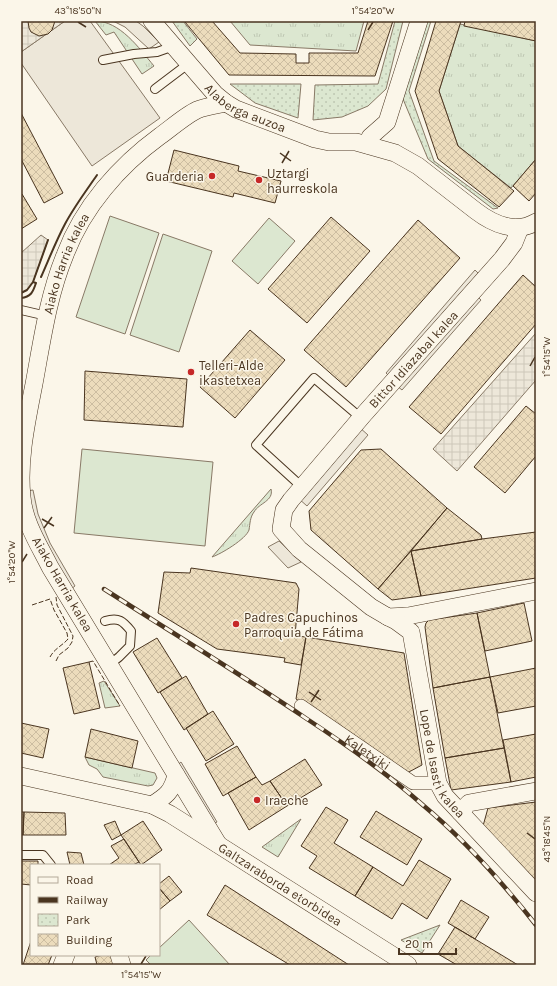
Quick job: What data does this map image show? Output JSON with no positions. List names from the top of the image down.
{
  "streets": {
    "street": [
      "Alaberga auzoa",
      "Aiako Harria kalea",
      "Bittor Idiazabal kalea",
      "Kaletxiki",
      "Lope de Isasti kalea",
      "Galtzaraborda etorbidea"
    ]
  },
  "crossings": [
    ["Alaberga auzoa", "Aiako Harria kalea"],
    ["Alaberga auzoa", "Bittor Idiazabal kalea"],
    ["Aiako Harria kalea", "Galtzaraborda etorbidea"],
    ["Bittor Idiazabal kalea", "Lope de Isasti kalea"],
    ["Kaletxiki", "Lope de Isasti kalea"]
  ],
  "places": [
    "Guarderia",
    "Uztargi haurreskola",
    "Telleri-Alde ikastetxea",
    "Padres Capuchinos Parroquia de Fátima",
    "Iraeche"
  ],
  "legend": [
    "Road",
    "Railway",
    "Park",
    "Building"
  ],
  "scale_bar": "20 m",
  "coordinates": [
    "43°18'50\"N",
    "1°54'20\"W",
    "1°54'15\"W",
    "43°18'45\"N"
  ]
}
